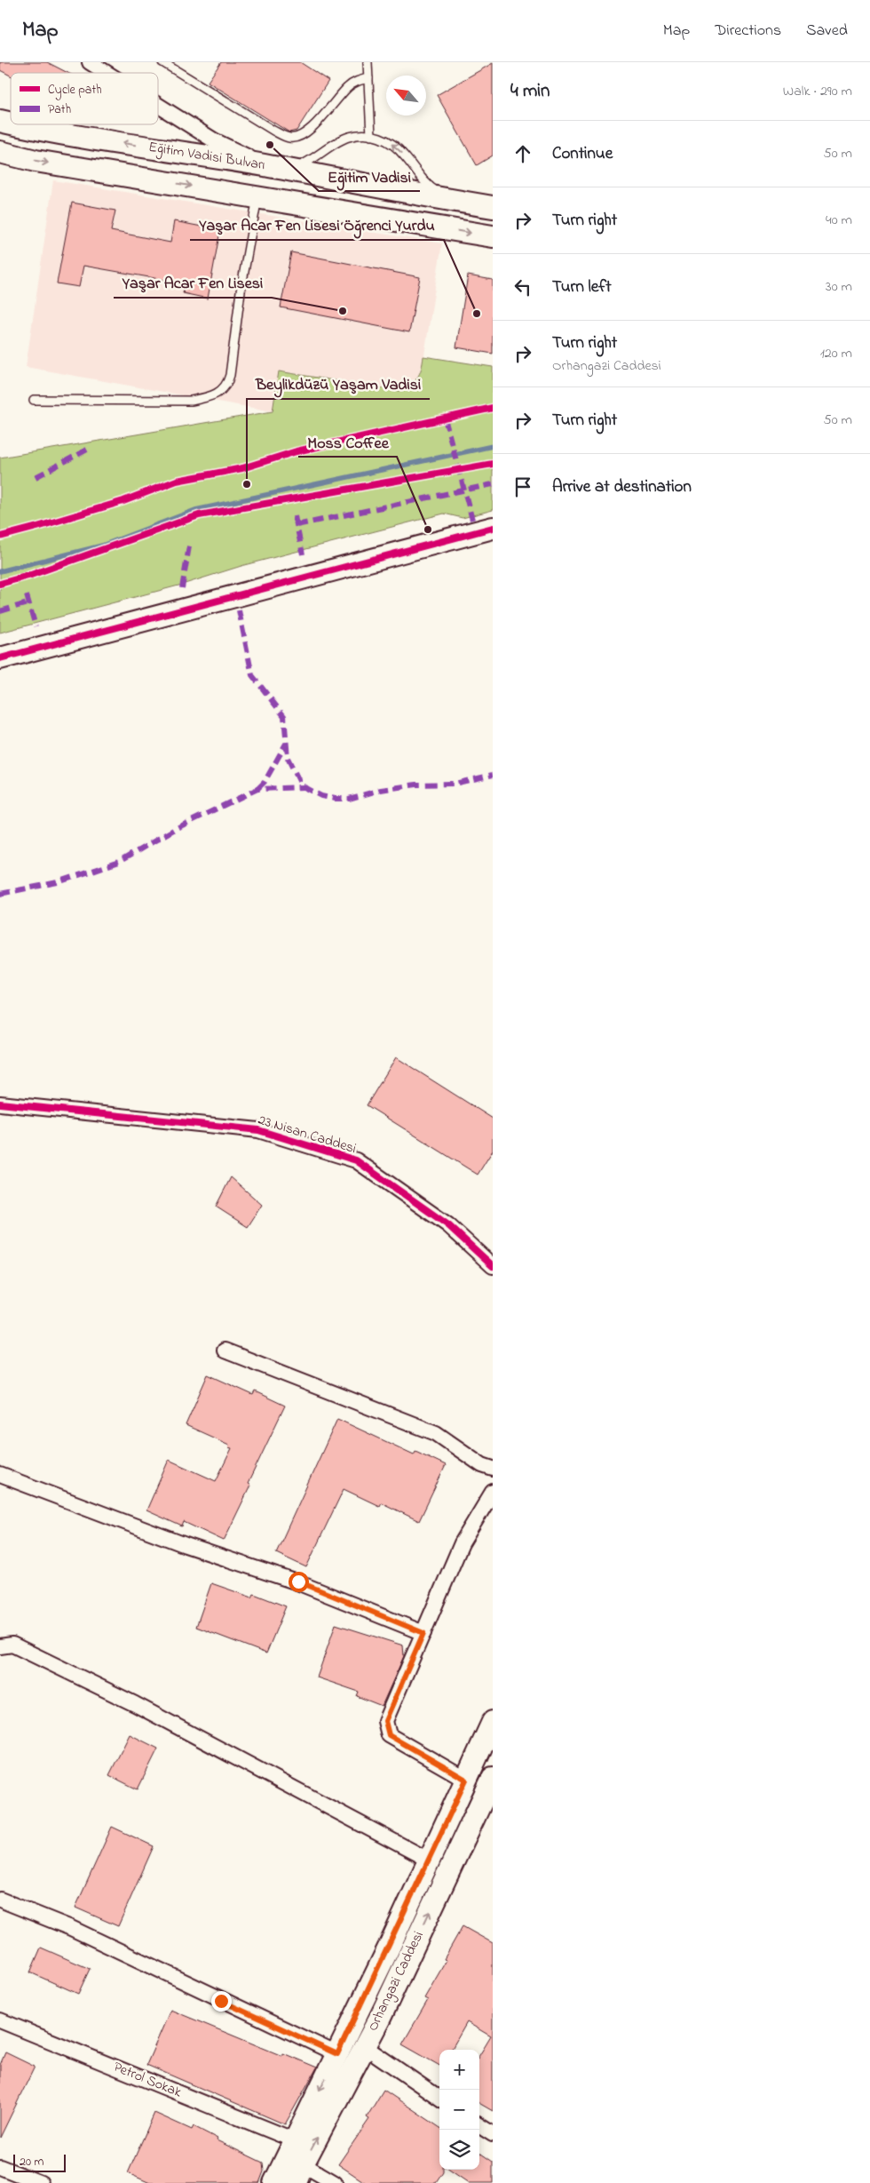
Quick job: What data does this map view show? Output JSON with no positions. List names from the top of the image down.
{
  "streets": {
    "main road": ["Eğitim Vadisi Bulvarı", "Orhangazi Caddesi"],
    "street": ["23 Nisan Caddesi", "Petrol Sokak"]
  },
  "crossings": [
    ["Orhangazi Caddesi", "Petrol Sokak"]
  ],
  "places": [
    "Eğitim Vadisi",
    "Yaşar Acar Fen Lisesi",
    "Yaşar Acar Fen Lisesi Öğrenci Yurdu",
    "Beylikdüzü Yaşam Vadisi",
    "Moss Coffee"
  ],
  "legend": ["Cycle path", "Path"],
  "scale_bar": "20 m",
  "north": "top left",
  "page": {
    "header": "Map",
    "nav": ["Map", "Directions", "Saved"],
    "heading": ["4 min", "Walk · 290 m"],
    "list": [
      ["Continue", "50 m"],
      ["Turn right", "40 m"],
      ["Turn left", "30 m"],
      ["Turn right", "Orhangazi Caddesi", "120 m"],
      ["Turn right", "50 m"],
      "Arrive at destination"
    ],
    "map_buttons": ["+", "−"],
    "scale": "20 m"
  }
}
